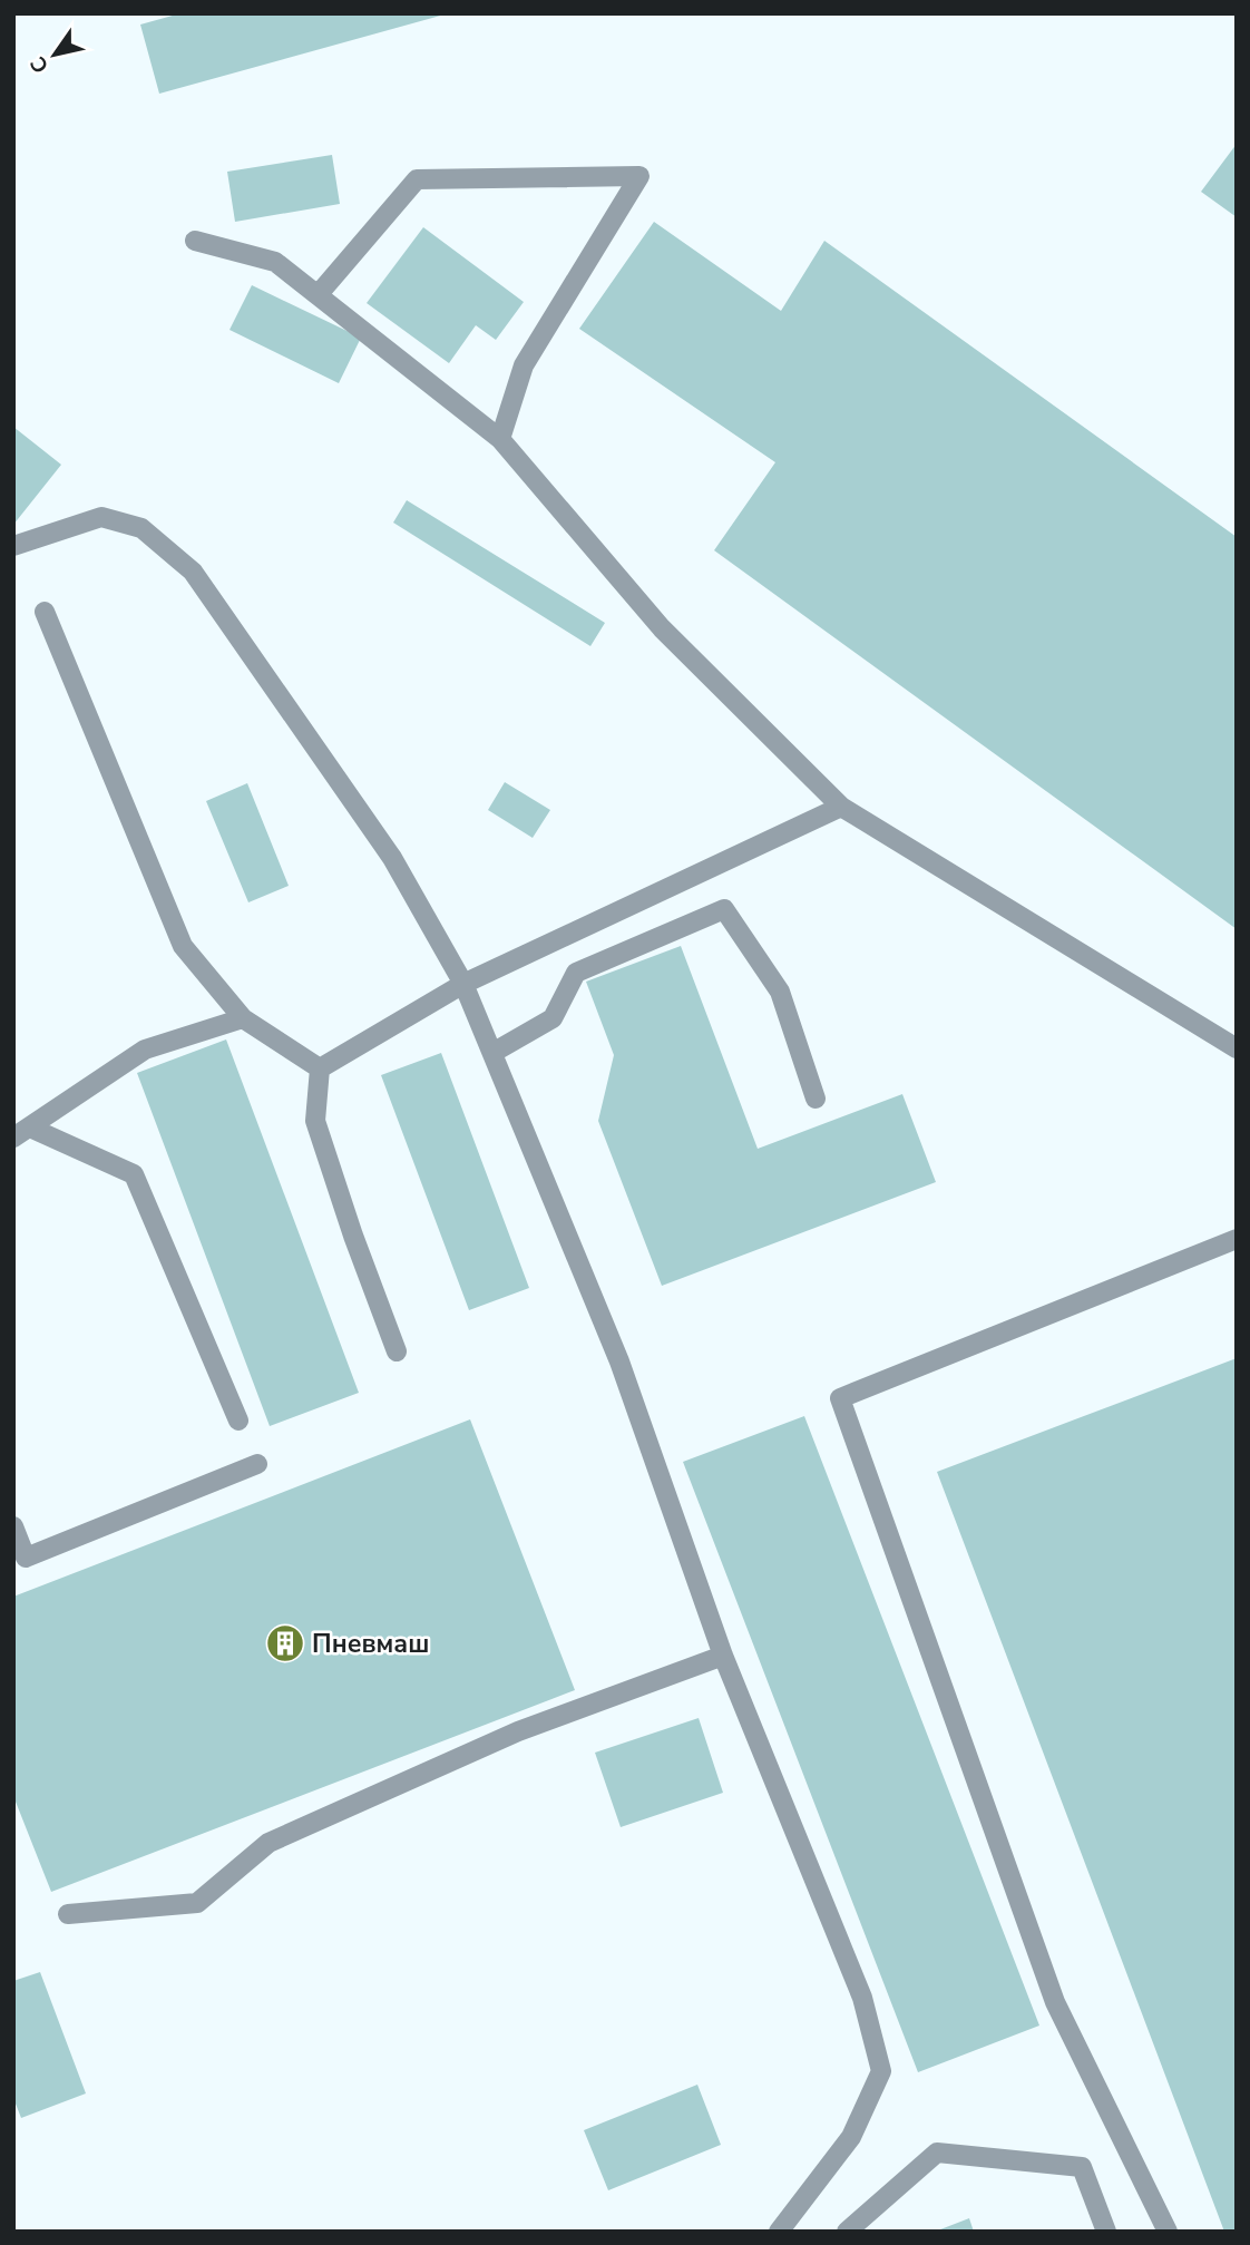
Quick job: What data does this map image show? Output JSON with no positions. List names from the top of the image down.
{
  "places": {
    "building": ["Пневмаш"]
  },
  "north": "bottom left"
}
